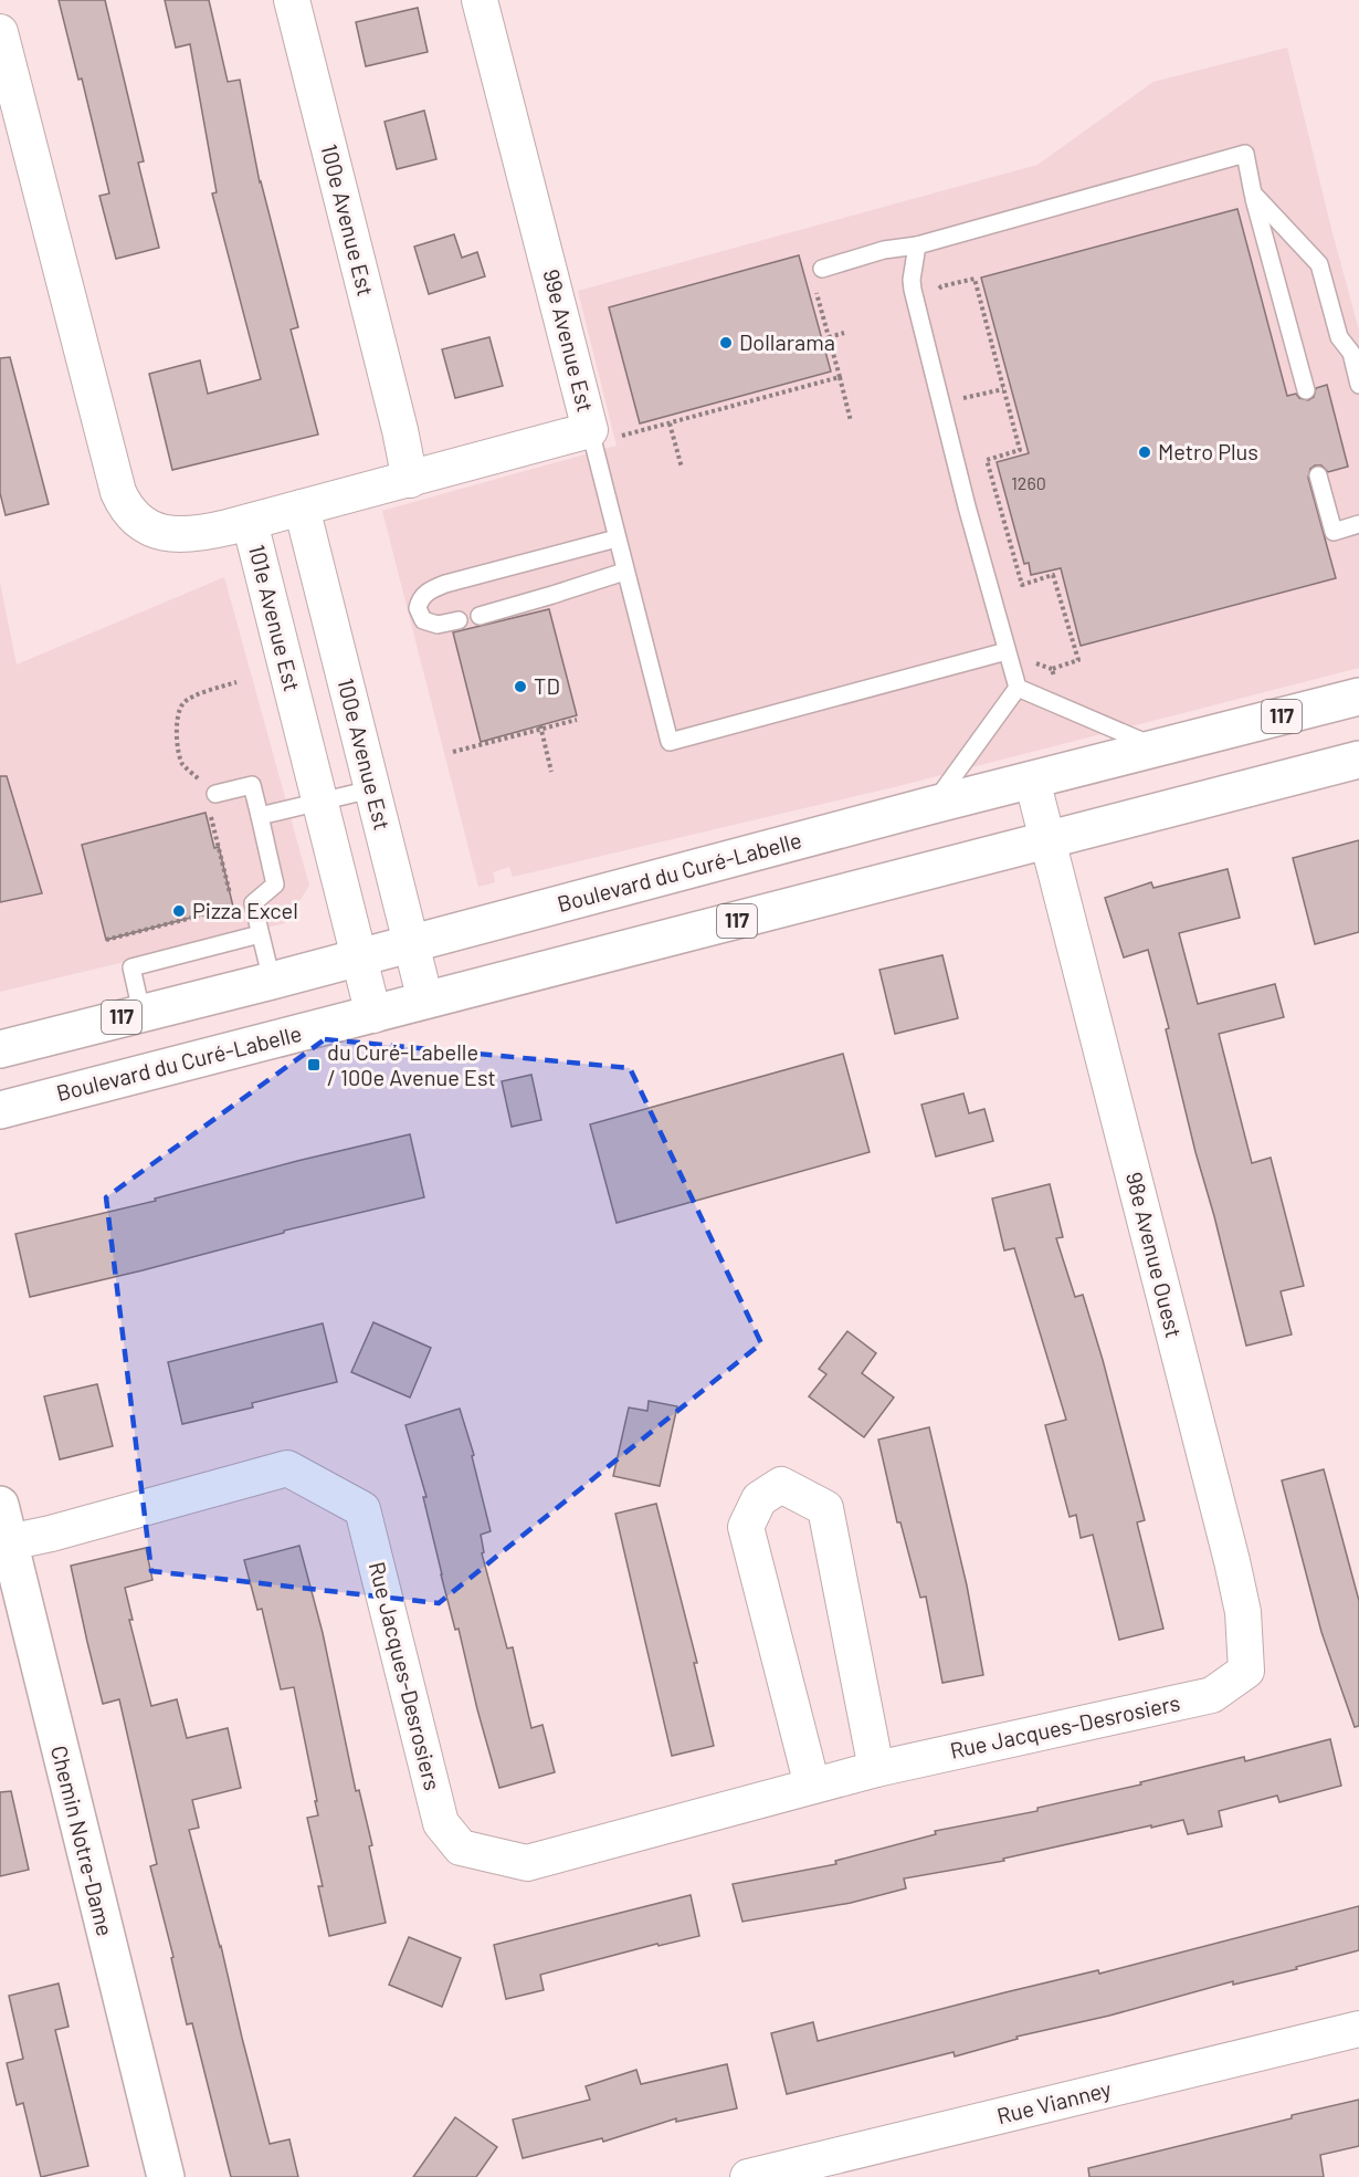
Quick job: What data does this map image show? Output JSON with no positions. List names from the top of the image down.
{
  "streets": {
    "main road": ["117", "Boulevard du Curé-Labelle", "Chemin Notre-Dame"],
    "street": [
      "100e Avenue Est",
      "99e Avenue Est",
      "101e Avenue Est",
      "98e Avenue Ouest",
      "Rue Jacques-Desrosiers",
      "Rue Vianney"
    ]
  },
  "crossings": [
    ["100e Avenue Est", "99e Avenue Est"],
    ["100e Avenue Est", "Boulevard du Curé-Labelle"],
    ["99e Avenue Est", "101e Avenue Est"],
    ["101e Avenue Est", "Boulevard du Curé-Labelle"],
    ["Boulevard du Curé-Labelle", "98e Avenue Ouest"],
    ["98e Avenue Ouest", "Rue Jacques-Desrosiers"],
    ["Rue Jacques-Desrosiers", "Chemin Notre-Dame"]
  ],
  "places": {
    "other": [
      "Dollarama",
      "Metro Plus",
      "TD",
      "Pizza Excel"
    ],
    "transit": ["du Curé-Labelle / 100e Avenue Est"]
  },
  "house_numbers": ["1260"]
}
